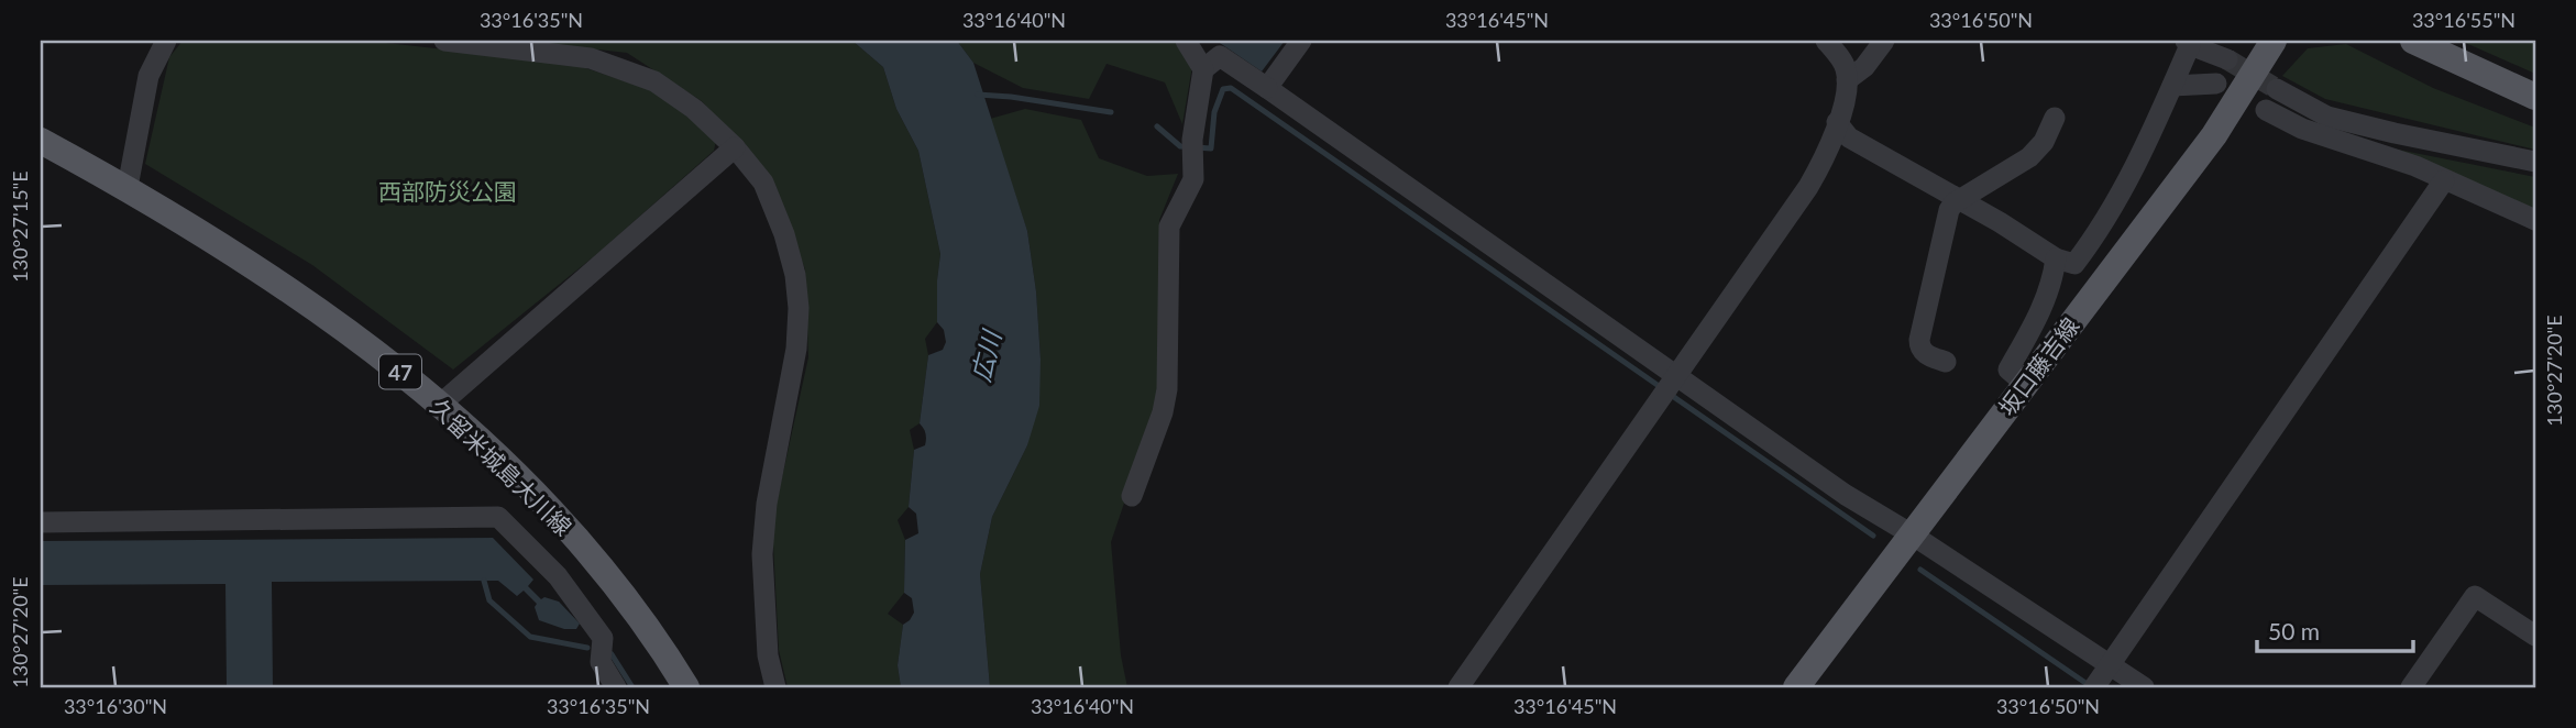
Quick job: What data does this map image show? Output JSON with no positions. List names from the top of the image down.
{
  "streets": {
    "main road": ["坂口藤吉線", "47", "久留米城島大川線"]
  },
  "water": ["広川"],
  "parks": ["西部防災公園"],
  "scale_bar": "50 m",
  "coordinates": [
    "33°16'35\"N",
    "33°16'40\"N",
    "33°16'45\"N",
    "33°16'50\"N",
    "33°16'55\"N",
    "130°27'15\"E",
    "130°27'20\"E",
    "33°16'30\"N"
  ]
}
